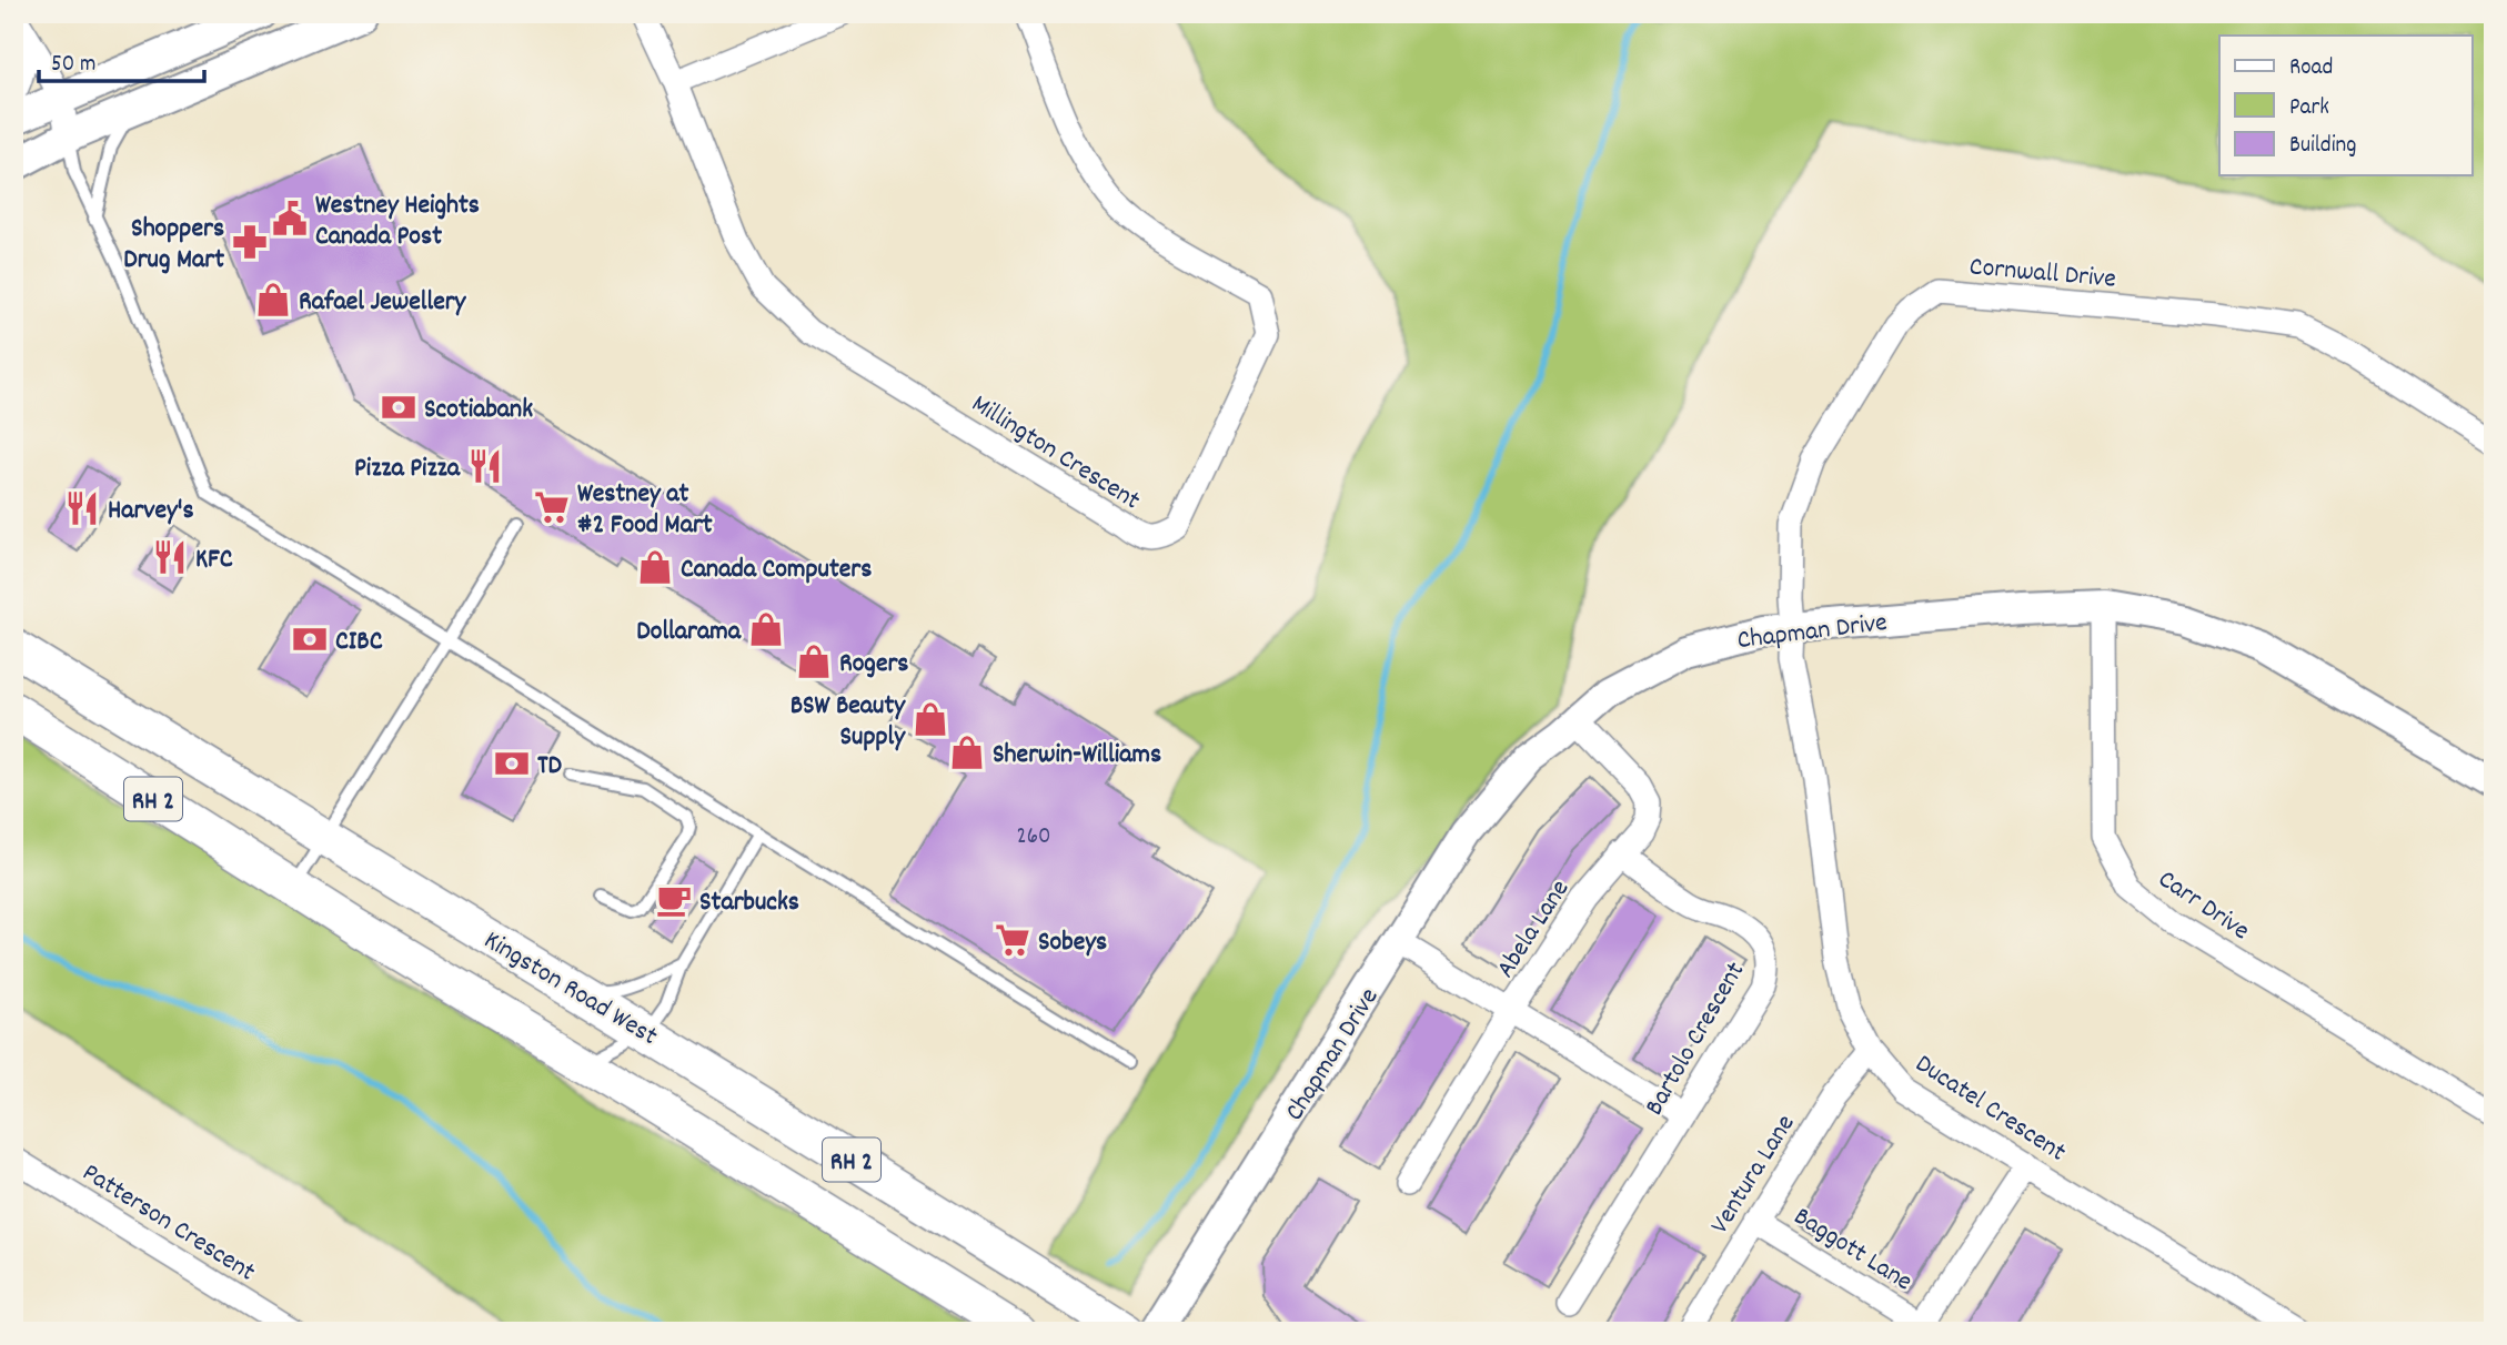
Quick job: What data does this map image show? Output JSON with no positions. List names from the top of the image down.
{
  "streets": {
    "main road": ["RH 2", "Kingston Road West"],
    "street": [
      "Cornwall Drive",
      "Millington Crescent",
      "Chapman Drive",
      "Carr Drive",
      "Abela Lane",
      "Bartolo Crescent",
      "Ducatel Crescent",
      "Ventura Lane",
      "Patterson Crescent",
      "Baggott Lane"
    ]
  },
  "crossings": [
    ["Cornwall Drive", "Chapman Drive"],
    ["Cornwall Drive", "Ducatel Crescent"],
    ["Chapman Drive", "Carr Drive"],
    ["Chapman Drive", "Abela Lane"],
    ["Chapman Drive", "Ducatel Crescent"],
    ["Abela Lane", "Bartolo Crescent"],
    ["Ducatel Crescent", "Ventura Lane"],
    ["Ventura Lane", "Baggott Lane"]
  ],
  "places": {
    "public building": ["Westney Heights Canada Post"],
    "pharmacy": ["Shoppers Drug Mart"],
    "shop": [
      "Rafael Jewellery",
      "Canada Computers",
      "Dollarama",
      "Rogers",
      "BSW Beauty Supply",
      "Sherwin-Williams"
    ],
    "bank": ["Scotiabank", "CIBC", "TD"],
    "restaurant": ["Pizza Pizza", "Harvey's", "KFC"],
    "supermarket": ["Westney at #2 Food Mart", "Sobeys"],
    "cafe": ["Starbucks"]
  },
  "house_numbers": ["260"],
  "legend": ["Road", "Park", "Building"],
  "scale_bar": "50 m"
}
